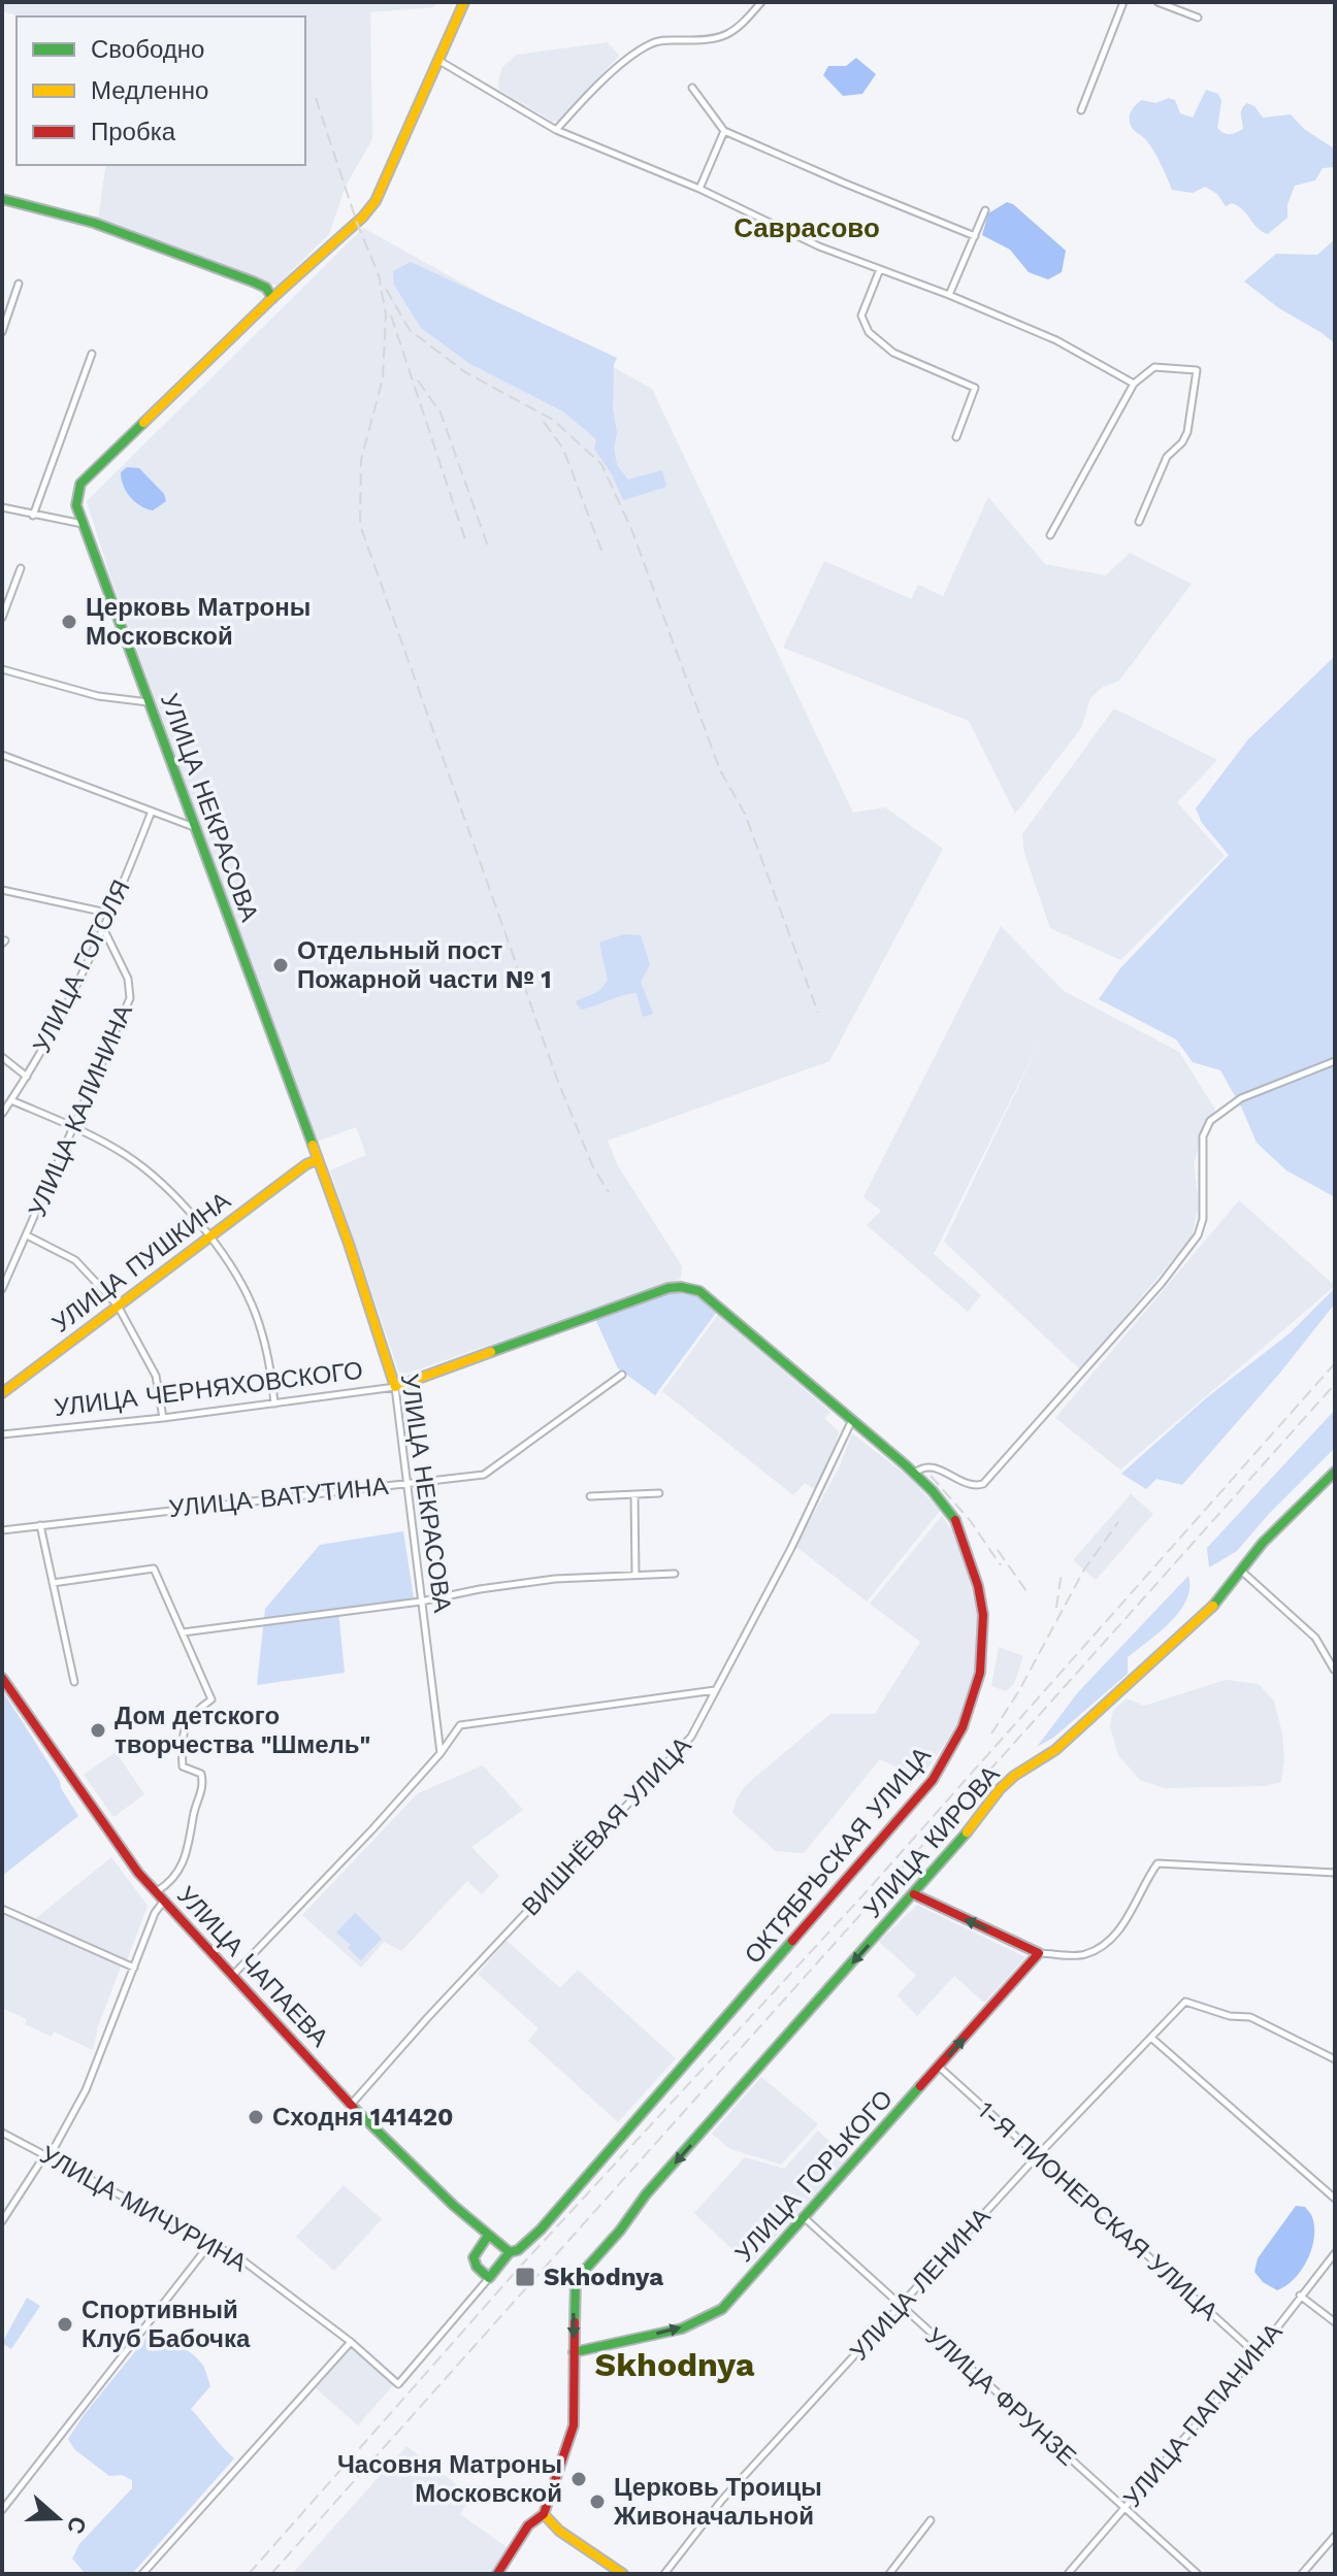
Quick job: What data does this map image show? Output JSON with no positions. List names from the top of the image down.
{
  "streets": {
    "street": [
      "УЛИЦА НЕКРАСОВА",
      "УЛИЦА ГОГОЛЯ",
      "УЛИЦА КАЛИНИНА",
      "УЛИЦА ПУШКИНА",
      "УЛИЦА ЧЕРНЯХОВСКОГО",
      "УЛИЦА ВАТУТИНА",
      "ВИШНЁВАЯ УЛИЦА",
      "УЛИЦА КИРОВА",
      "ОКТЯБРЬСКАЯ УЛИЦА",
      "УЛИЦА ЧАПАЕВА",
      "УЛИЦА ГОРЬКОГО",
      "УЛИЦА МИЧУРИНА",
      "1-Я ПИОНЕРСКАЯ УЛИЦА",
      "УЛИЦА ЛЕНИНА",
      "УЛИЦА ФРУНЗЕ",
      "УЛИЦА ПАПАНИНА"
    ]
  },
  "crossings": [
    ["УЛИЦА НЕКРАСОВА", "УЛИЦА ПУШКИНА"],
    ["УЛИЦА НЕКРАСОВА", "УЛИЦА ЧЕРНЯХОВСКОГО"],
    ["УЛИЦА НЕКРАСОВА", "УЛИЦА ВАТУТИНА"],
    ["УЛИЦА ГОГОЛЯ", "УЛИЦА КАЛИНИНА"],
    ["УЛИЦА ЧЕРНЯХОВСКОГО", "ОКТЯБРЬСКАЯ УЛИЦА"],
    ["ВИШНЁВАЯ УЛИЦА", "ОКТЯБРЬСКАЯ УЛИЦА"],
    ["ВИШНЁВАЯ УЛИЦА", "УЛИЦА ЧАПАЕВА"],
    ["УЛИЦА КИРОВА", "УЛИЦА ГОРЬКОГО"],
    ["ОКТЯБРЬСКАЯ УЛИЦА", "УЛИЦА ЧАПАЕВА"],
    ["ОКТЯБРЬСКАЯ УЛИЦА", "УЛИЦА МИЧУРИНА"],
    ["УЛИЦА ГОРЬКОГО", "1-Я ПИОНЕРСКАЯ УЛИЦА"],
    ["УЛИЦА ГОРЬКОГО", "УЛИЦА ФРУНЗЕ"],
    ["1-Я ПИОНЕРСКАЯ УЛИЦА", "УЛИЦА ЛЕНИНА"],
    ["1-Я ПИОНЕРСКАЯ УЛИЦА", "УЛИЦА ПАПАНИНА"],
    ["УЛИЦА ЛЕНИНА", "УЛИЦА ФРУНЗЕ"],
    ["УЛИЦА ФРУНЗЕ", "УЛИЦА ПАПАНИНА"]
  ],
  "one_way": ["УЛИЦА КИРОВА", "УЛИЦА ГОРЬКОГО"],
  "districts": ["Саврасово", "Skhodnya"],
  "places": {
    "other": [
      "Церковь Матроны Московской",
      "Отдельный пост Пожарной части № 1",
      "Дом детского творчества \"Шмель\"",
      "Сходня 141420",
      "Спортивный Клуб Бабочка",
      "Часовня Матроны Московской",
      "Церковь Троицы Живоначальной"
    ],
    "transit": ["Skhodnya"]
  },
  "legend": ["Свободно", "Медленно", "Пробка"],
  "north": "right"
}
